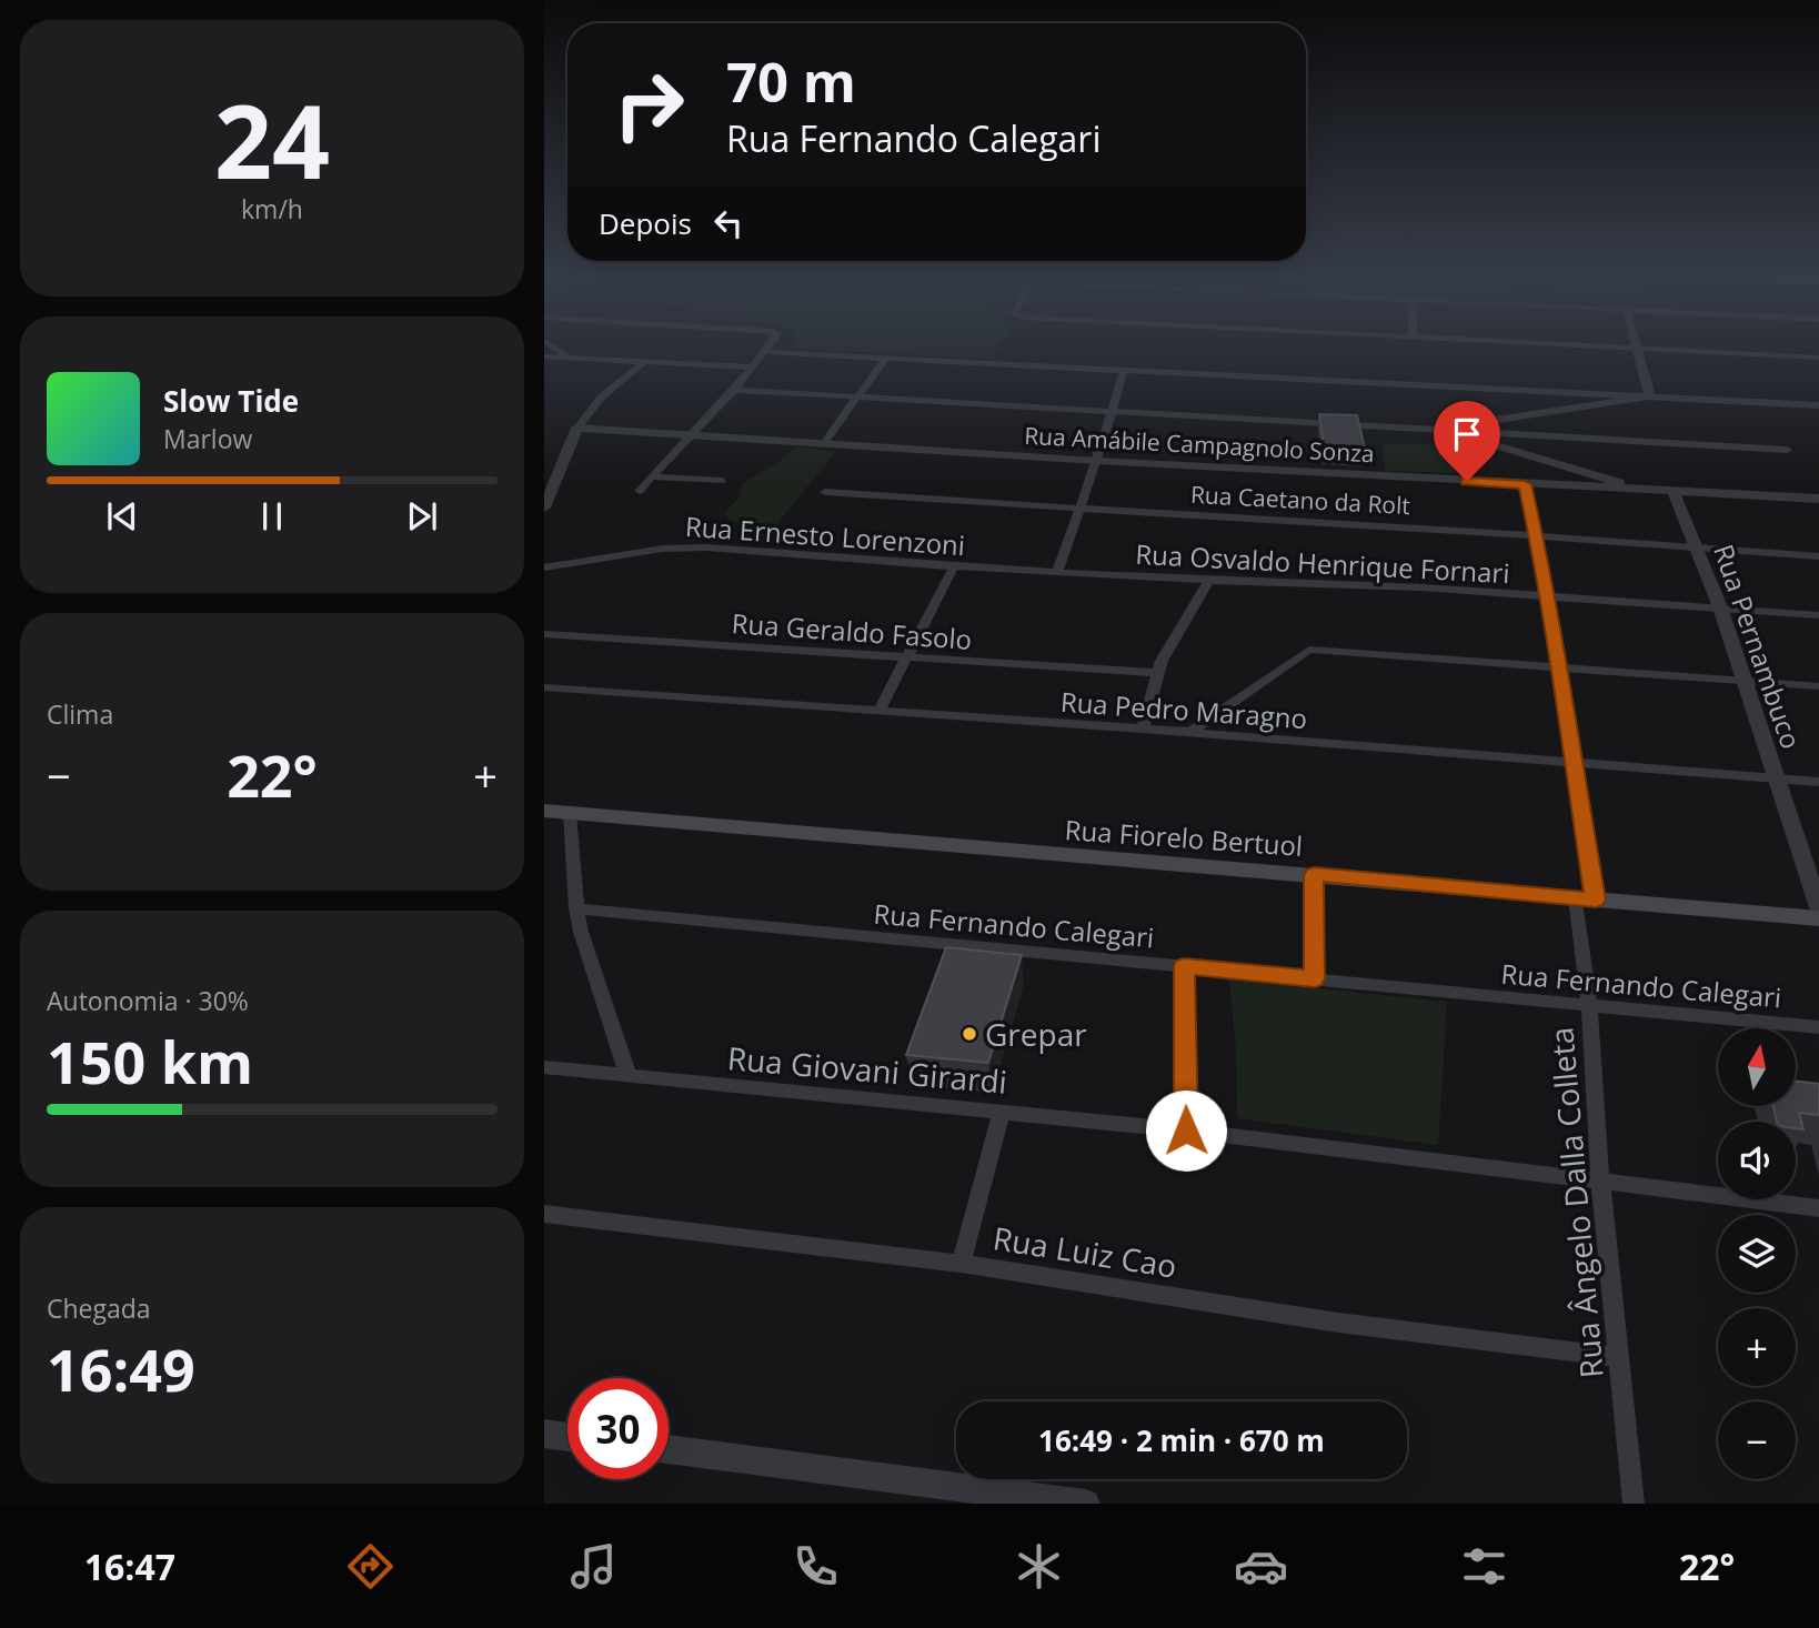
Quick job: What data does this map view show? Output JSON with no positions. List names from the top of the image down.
{
  "streets": {
    "main road": ["Rua Fiorelo Bertuol"],
    "street": [
      "Rua Amábile Campagnolo Sonza",
      "Rua Caetano da Rolt",
      "Rua Ernesto Lorenzoni",
      "Rua Osvaldo Henrique Fornari",
      "Rua Geraldo Fasolo",
      "Rua Pernambuco",
      "Rua Pedro Maragno",
      "Rua Fernando Calegari",
      "Rua Giovani Girardi",
      "Rua Ângelo Dalla Colleta",
      "Rua Luiz Cao"
    ]
  },
  "crossings": [
    ["Rua Amábile Campagnolo Sonza", "Rua Pernambuco"],
    ["Rua Amábile Campagnolo Sonza", "Rua Ângelo Dalla Colleta"],
    ["Rua Caetano da Rolt", "Rua Pernambuco"],
    ["Rua Caetano da Rolt", "Rua Ângelo Dalla Colleta"],
    ["Rua Ernesto Lorenzoni", "Rua Osvaldo Henrique Fornari"],
    ["Rua Osvaldo Henrique Fornari", "Rua Pernambuco"],
    ["Rua Osvaldo Henrique Fornari", "Rua Ângelo Dalla Colleta"],
    ["Rua Pernambuco", "Rua Pedro Maragno"],
    ["Rua Pedro Maragno", "Rua Ângelo Dalla Colleta"],
    ["Rua Fiorelo Bertuol", "Rua Ângelo Dalla Colleta"],
    ["Rua Fernando Calegari", "Rua Ângelo Dalla Colleta"],
    ["Rua Ângelo Dalla Colleta", "Rua Luiz Cao"]
  ],
  "places": ["Grepar"],
  "north": "top",
  "page": {
    "tile": [
      ["24", "km/h"],
      "Clima",
      ["Autonomia · 30%", "150 km"],
      ["Chegada", "16:49"]
    ],
    "turn": ["70 m", "Rua Fernando Calegari"],
    "then": "Depois",
    "song": ["Slow Tide", "Marlow"],
    "heat": ["−", "22°", "+"],
    "map_buttons": ["+", "−"],
    "limit": "30",
    "trip": "16:49 · 2 min · 670 m",
    "tabs": ["16:47", "22°"]
  }
}
